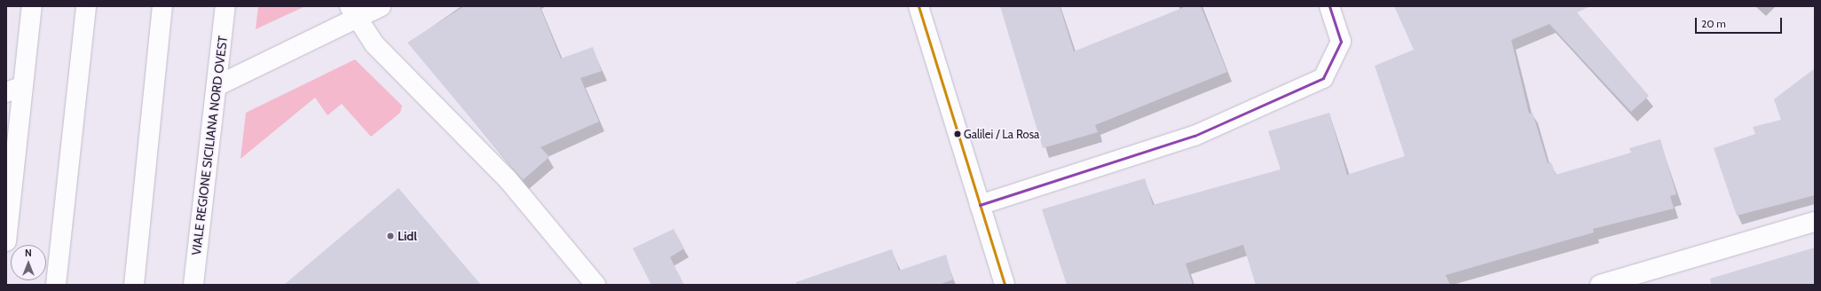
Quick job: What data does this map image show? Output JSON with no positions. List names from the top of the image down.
{
  "streets": {
    "street": ["VIALE REGIONE SICILIANA NORD OVEST"]
  },
  "places": ["Galilei / La Rosa", "Lidl"],
  "scale_bar": "20 m",
  "north": "top"
}
